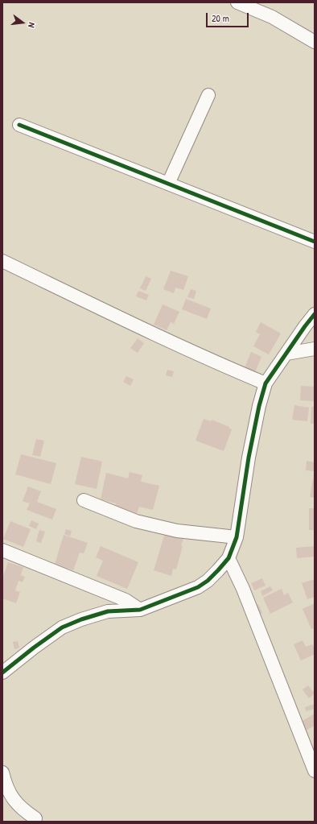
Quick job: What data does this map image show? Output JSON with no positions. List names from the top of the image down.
{
  "scale_bar": "20 m",
  "north": "right"
}
